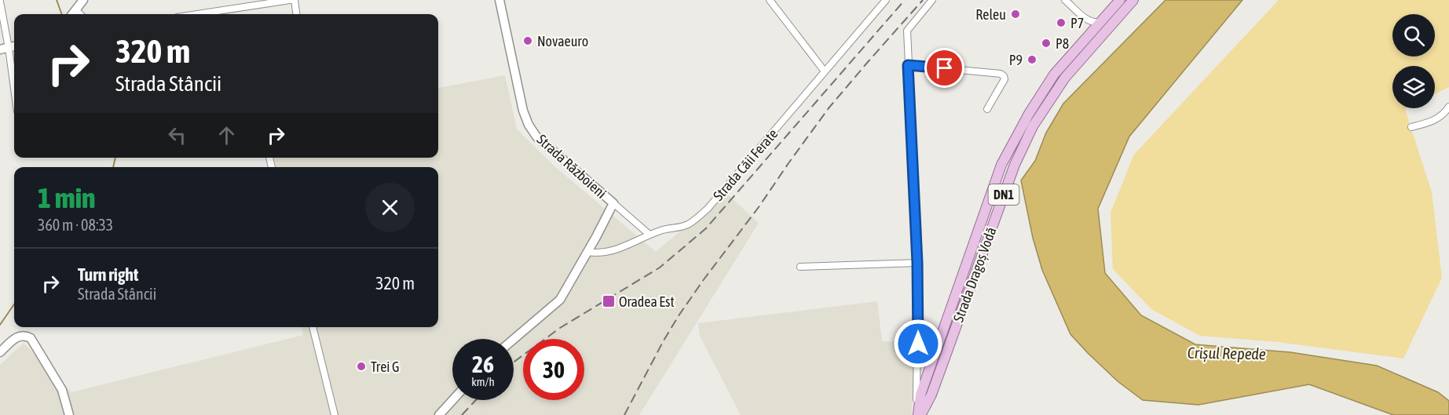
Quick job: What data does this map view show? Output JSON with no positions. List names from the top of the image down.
{
  "streets": {
    "main road": ["DN1", "Strada Dragoș Vodă"],
    "street": ["Strada Căii Ferate", "Strada Războieni"]
  },
  "crossings": [
    ["Strada Căii Ferate", "Strada Războieni"]
  ],
  "water": ["Crișul Repede"],
  "places": {
    "other": [
      "Releu",
      "P7",
      "Novaeuro",
      "P8",
      "P9",
      "Trei G"
    ],
    "transit": ["Oradea Est"]
  },
  "page": {
    "turn": ["320 m", "Strada Stâncii"],
    "heading": ["1 min", "360 m · 08:33"],
    "list": [
      {
        "name": "Turn right",
        "note": "Strada Stâncii",
        "value": "320 m"
      }
    ],
    "speed": "26 km/h",
    "limit": "30"
  }
}
